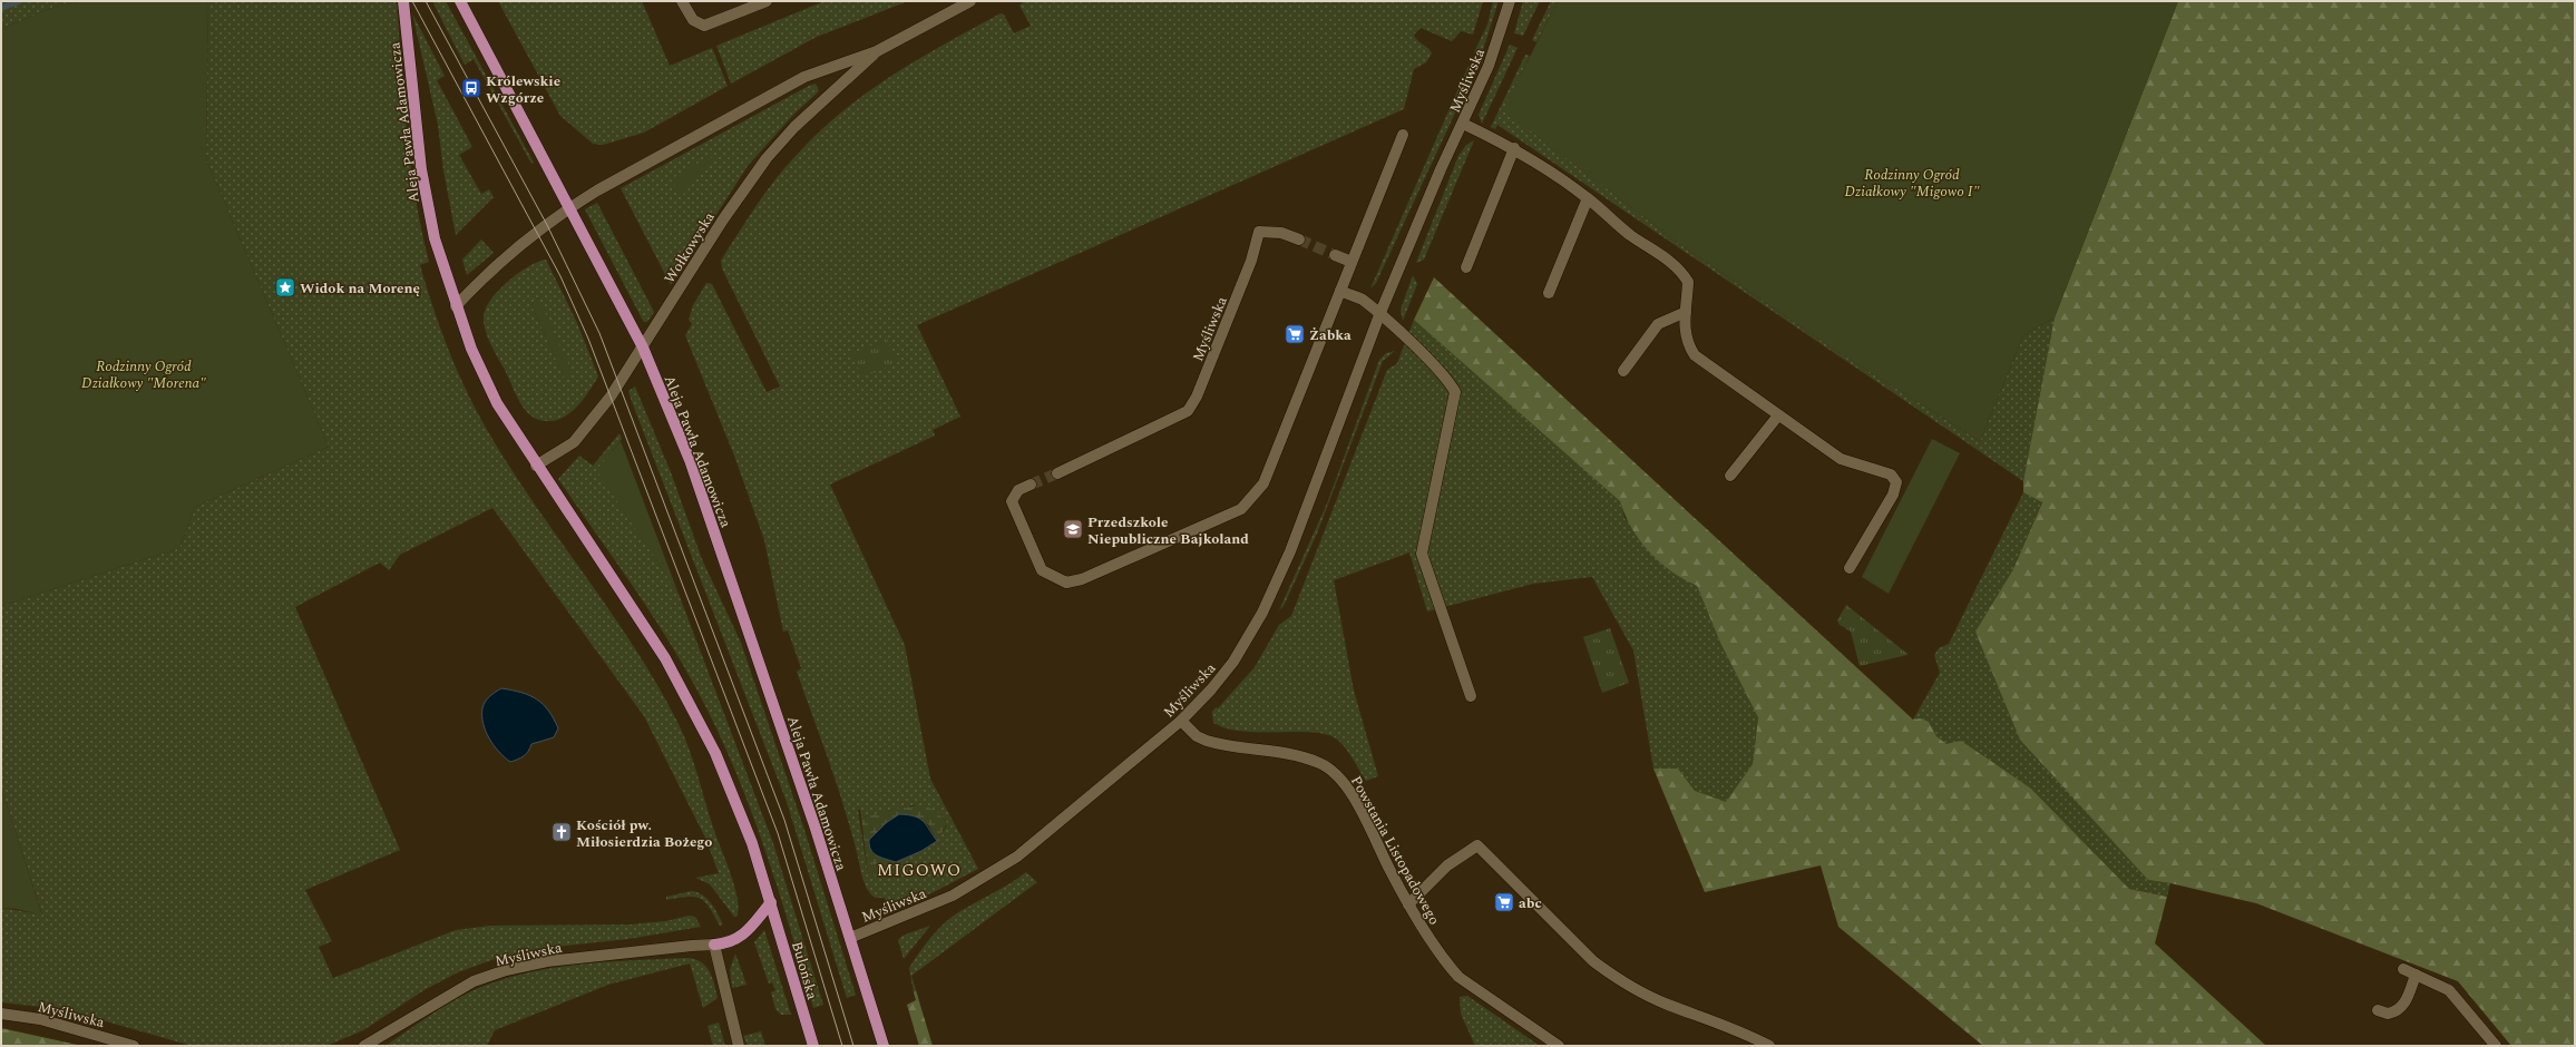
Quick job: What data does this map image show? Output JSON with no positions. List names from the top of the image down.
{
  "streets": {
    "main road": ["Aleja Pawła Adamowicza", "Bulońska"],
    "street": ["Myśliwska", "Wołkowyska", "Powstania Listopadowego"]
  },
  "crossings": [
    ["Myśliwska", "Aleja Pawła Adamowicza"],
    ["Myśliwska", "Powstania Listopadowego"],
    ["Aleja Pawła Adamowicza", "Wołkowyska"],
    ["Aleja Pawła Adamowicza", "Bulońska"]
  ],
  "districts": ["MIGOWO"],
  "parks": ["Rodzinny Ogród Działkowy \"Migowo I\"", "Rodzinny Ogród Działkowy \"Morena\""],
  "places": {
    "bus stop": ["Królewskie Wzgórze"],
    "place": ["Widok na Morenę"],
    "supermarket": ["Żabka", "abc"],
    "school or university": ["Przedszkole Niepubliczne Bajkoland"],
    "church": ["Kościół pw. Miłosierdzia Bożego"]
  }
}
